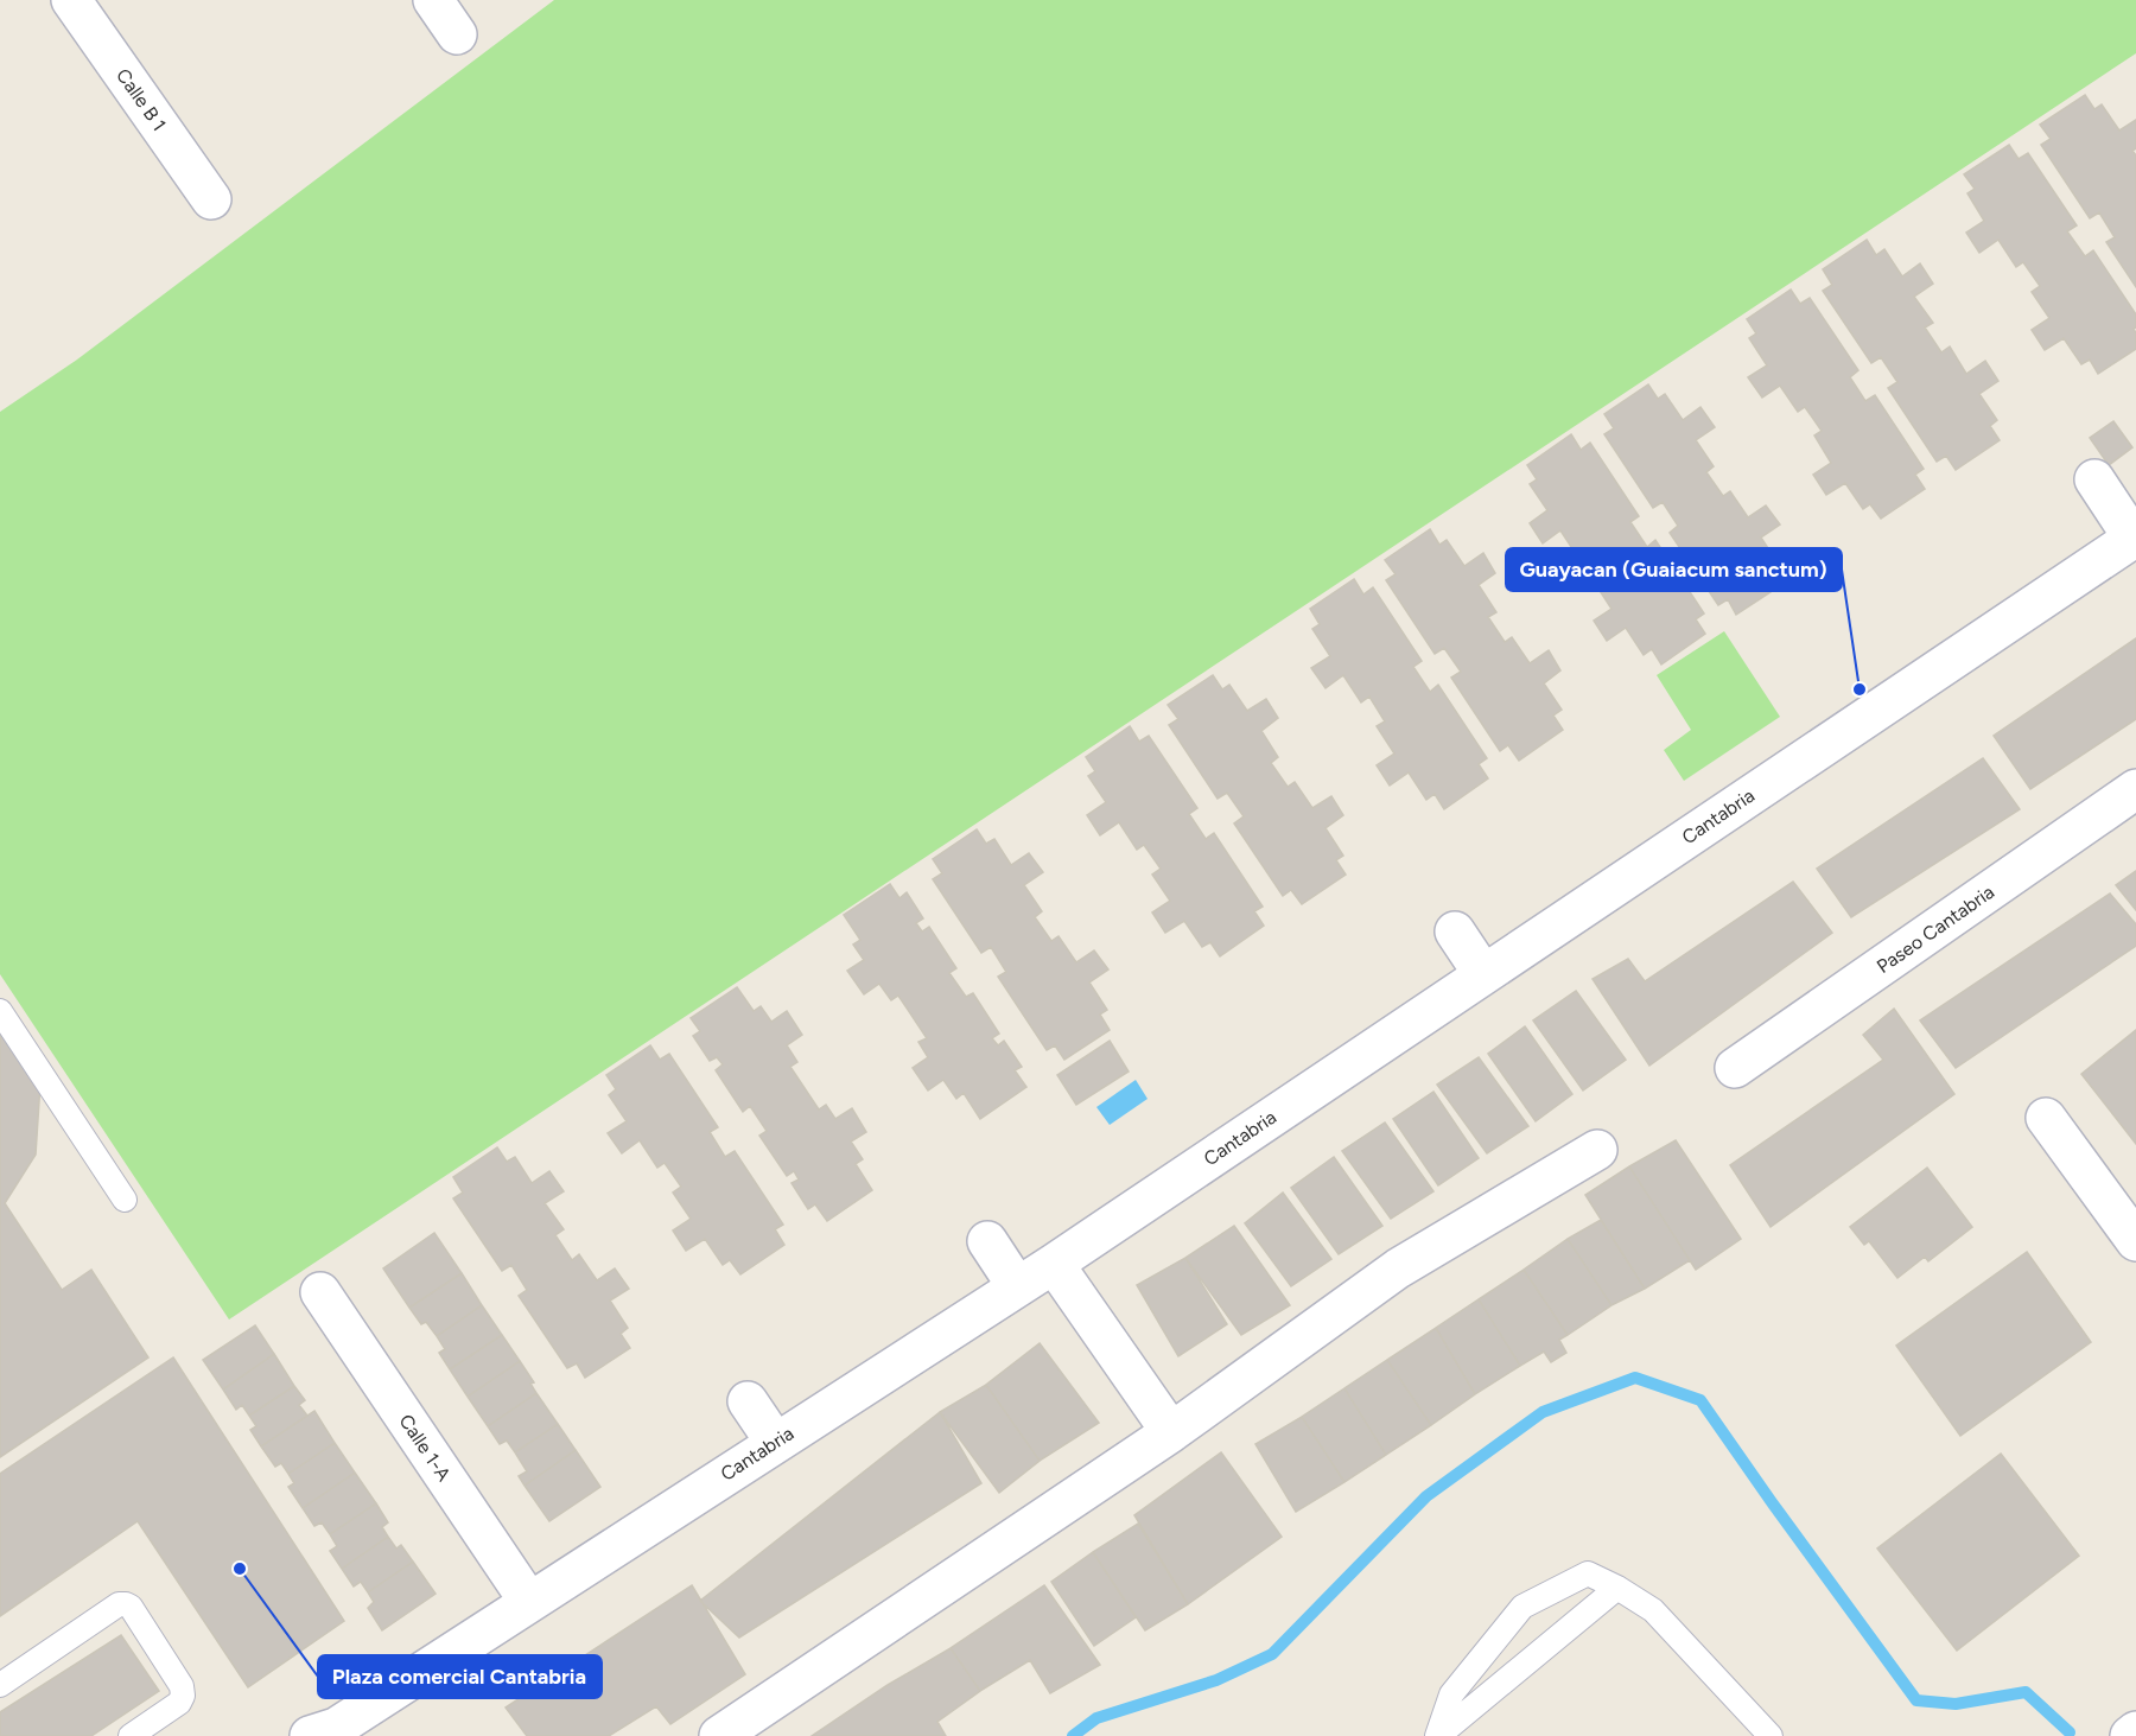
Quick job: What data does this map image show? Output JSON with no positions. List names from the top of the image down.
{
  "streets": {
    "street": [
      "Calle B 1",
      "Cantabria",
      "Paseo Cantabria",
      "Calle 1-A"
    ]
  },
  "crossings": [
    ["Cantabria", "Calle 1-A"]
  ],
  "places": ["Guayacan (Guaiacum sanctum)", "Plaza comercial Cantabria"]
}
